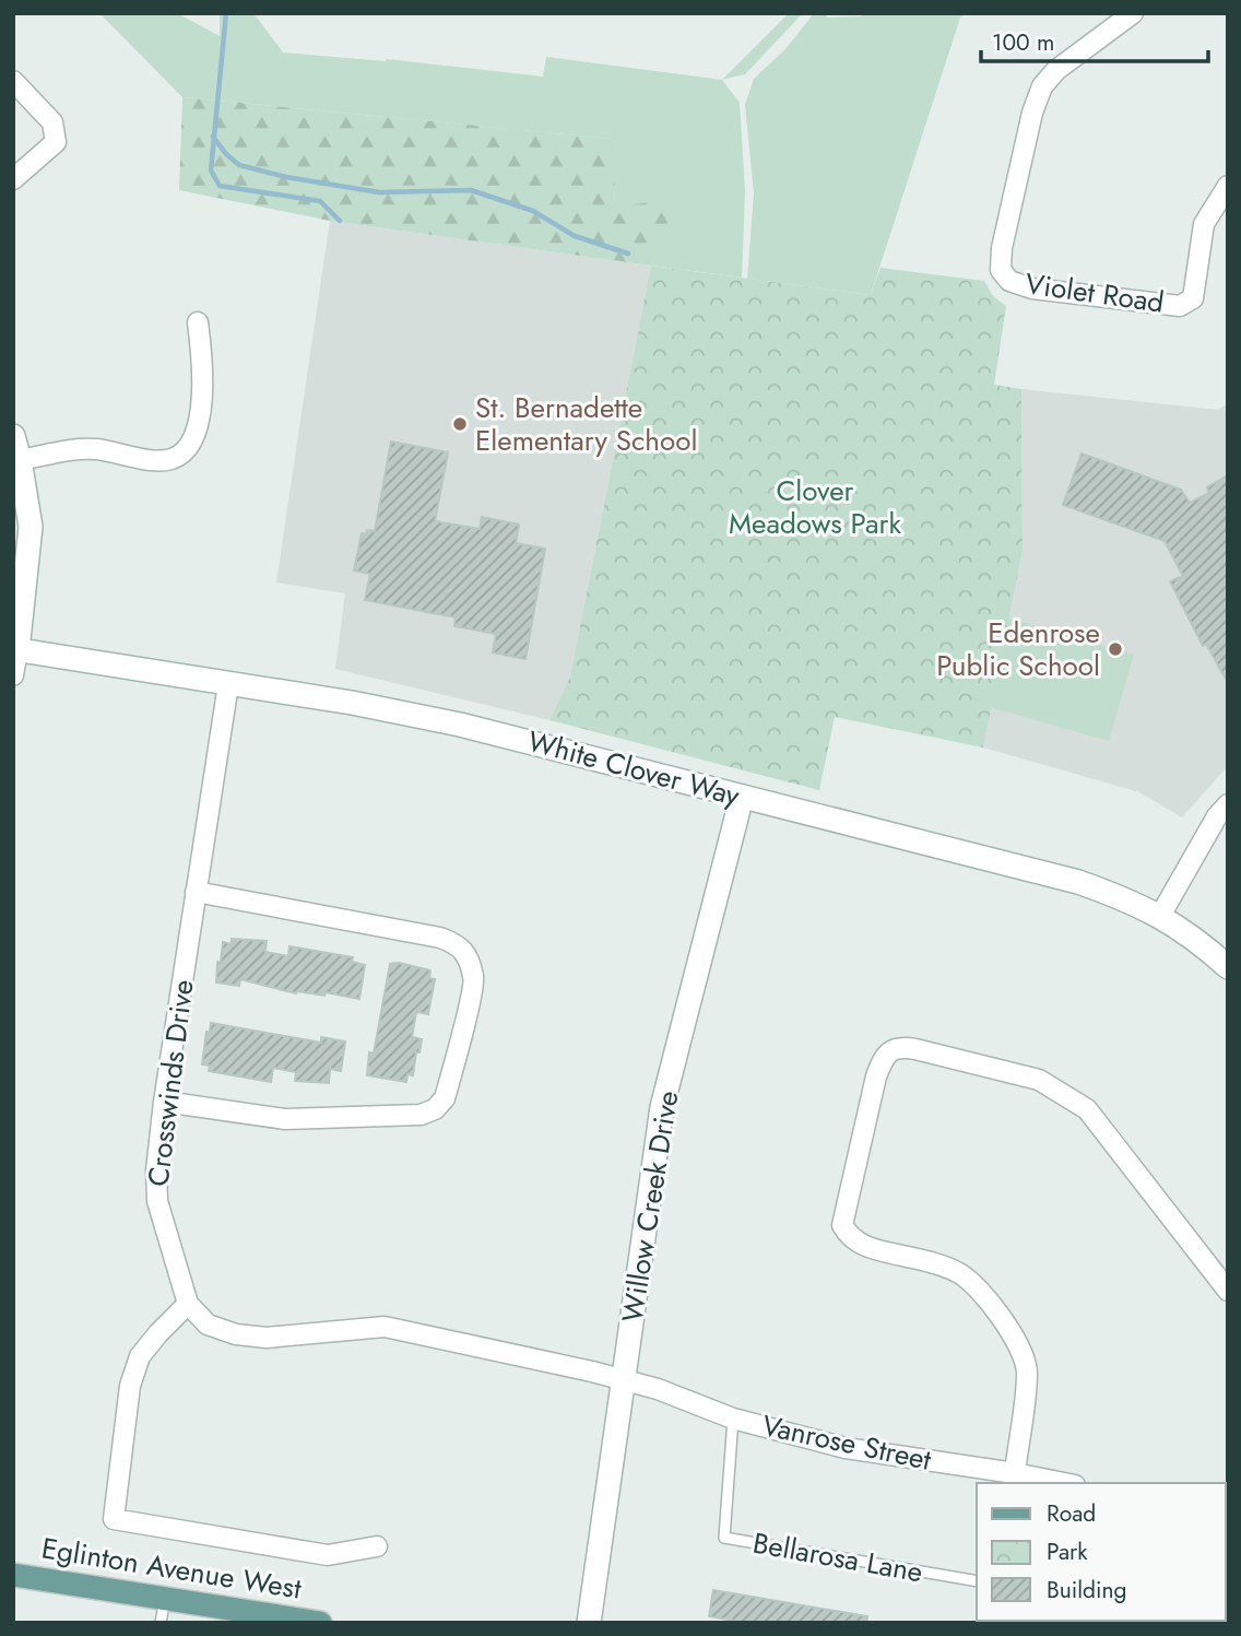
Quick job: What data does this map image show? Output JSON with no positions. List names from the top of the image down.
{
  "streets": {
    "main road": ["Eglinton Avenue West"],
    "street": [
      "Violet Road",
      "White Clover Way",
      "Crosswinds Drive",
      "Willow Creek Drive",
      "Vanrose Street"
    ],
    "lane": ["Bellarosa Lane"]
  },
  "crossings": [
    ["White Clover Way", "Crosswinds Drive"],
    ["White Clover Way", "Willow Creek Drive"],
    ["Willow Creek Drive", "Vanrose Street"],
    ["Vanrose Street", "Bellarosa Lane"]
  ],
  "parks": ["Clover Meadows Park"],
  "places": ["St. Bernadette Elementary School", "Edenrose Public School"],
  "legend": ["Road", "Park", "Building"],
  "scale_bar": "100 m"
}
